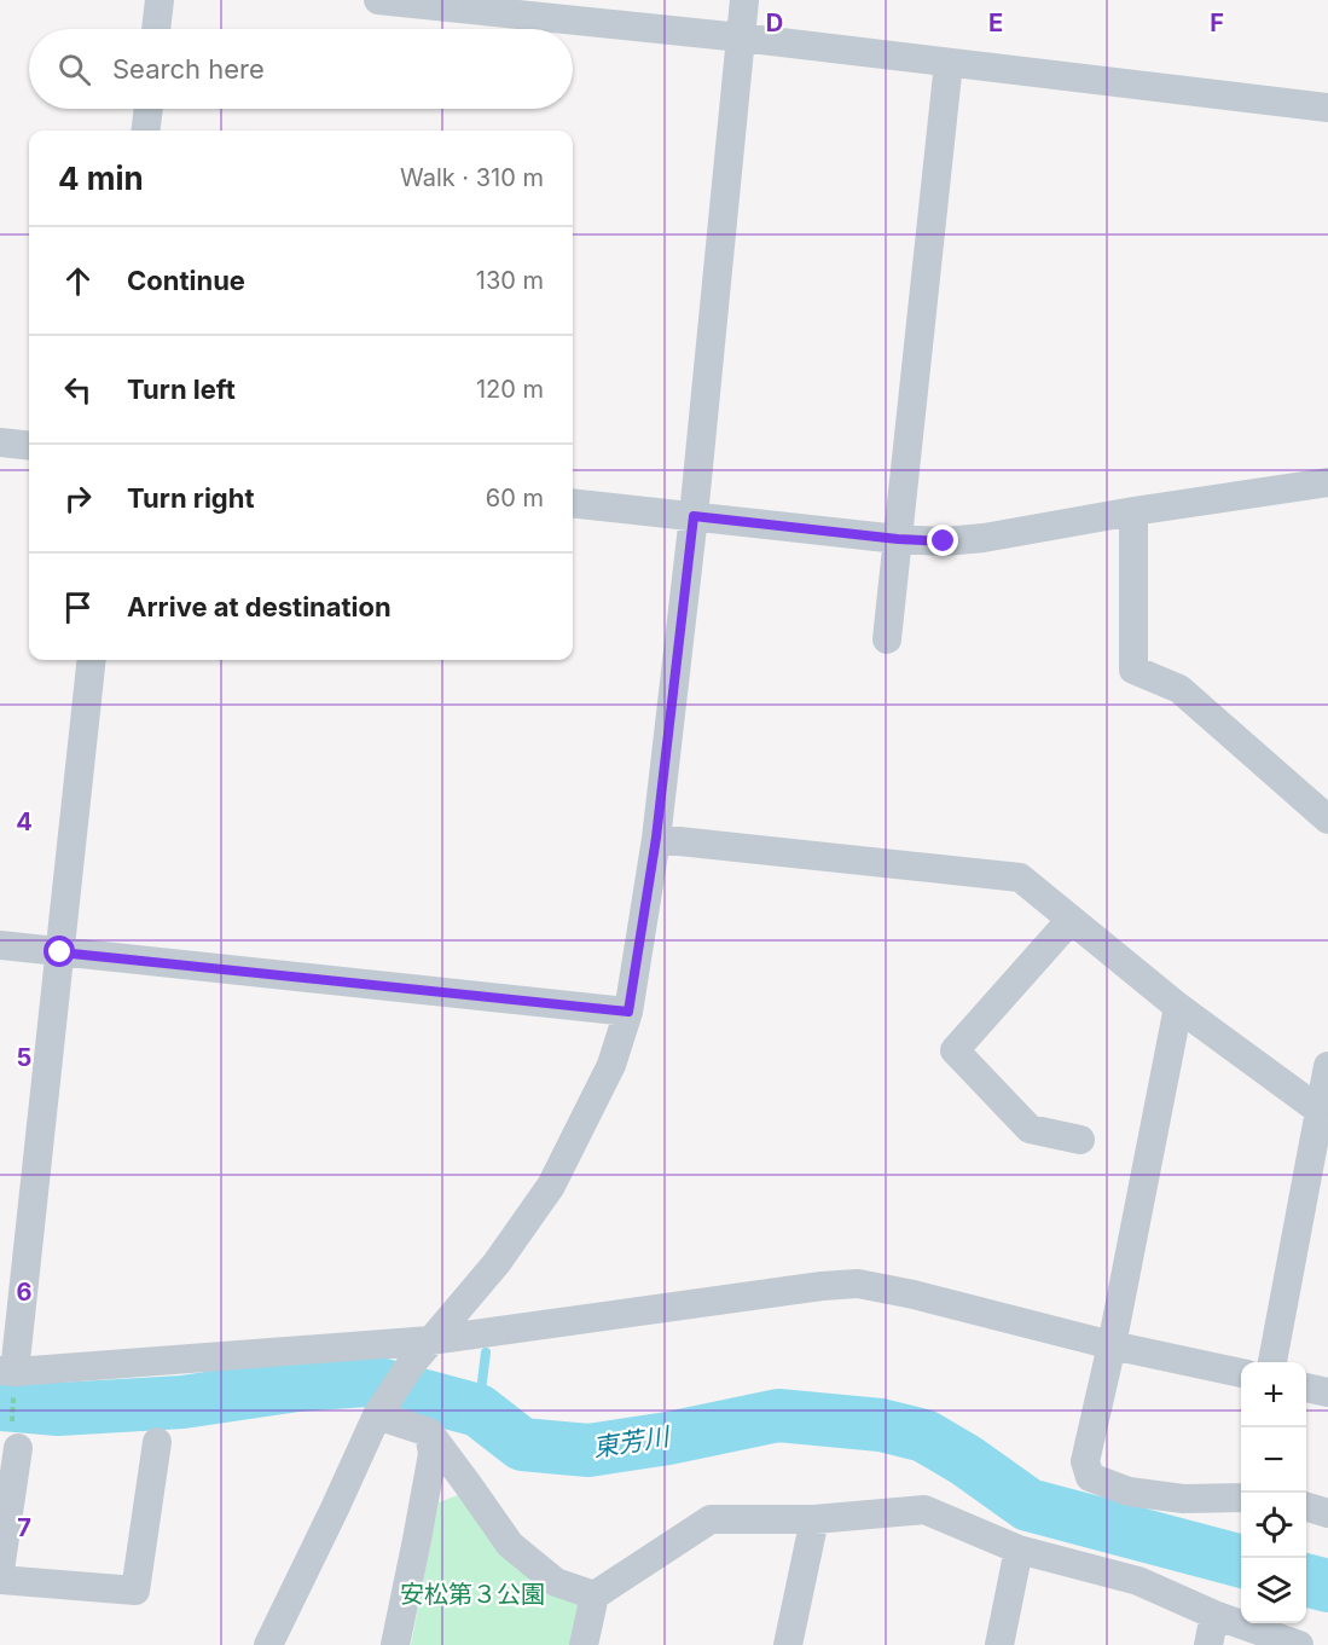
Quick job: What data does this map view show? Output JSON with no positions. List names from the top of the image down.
{
  "water": ["東芳川"],
  "parks": ["安松第３公園"],
  "page": {
    "search": "Search here",
    "heading": ["4 min", "Walk · 310 m"],
    "list": [
      ["Continue", "130 m"],
      ["Turn left", "120 m"],
      ["Turn right", "60 m"],
      "Arrive at destination"
    ],
    "map_buttons": ["+", "−"]
  },
  "grid": {
    "columns": ["D", "E", "F"],
    "rows": [
      "4",
      "5",
      "6",
      "7"
    ]
  }
}
